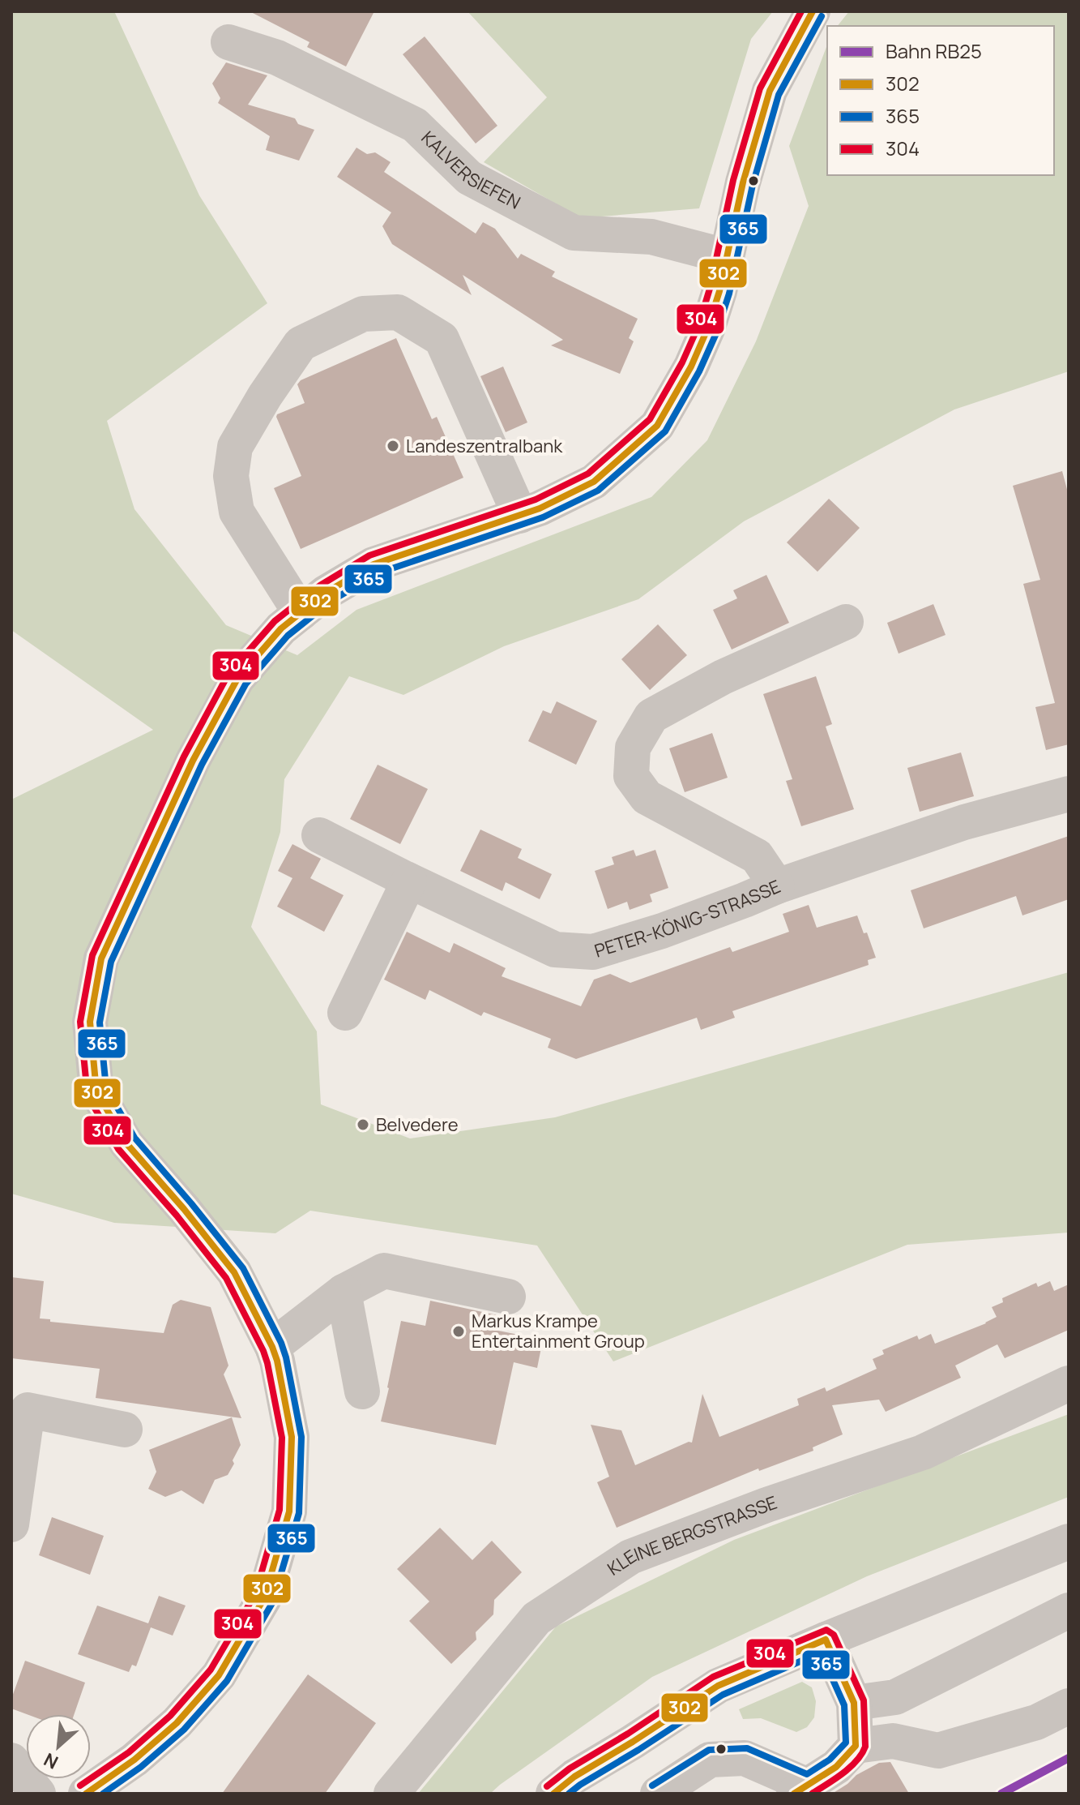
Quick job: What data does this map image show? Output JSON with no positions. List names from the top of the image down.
{
  "streets": {
    "street": ["KALVERSIEFEN", "PETER-KÖNIG-STRASSE", "KLEINE BERGSTRASSE"]
  },
  "places": ["Landeszentralbank", "Belvedere", "Markus Krampe Entertainment Group"],
  "lines": [
    "transit line 302",
    "transit line 304",
    "transit line 365",
    "rail line RB25"
  ],
  "legend": [
    "Bahn RB25",
    "302",
    "365",
    "304"
  ],
  "north": "bottom left"
}
